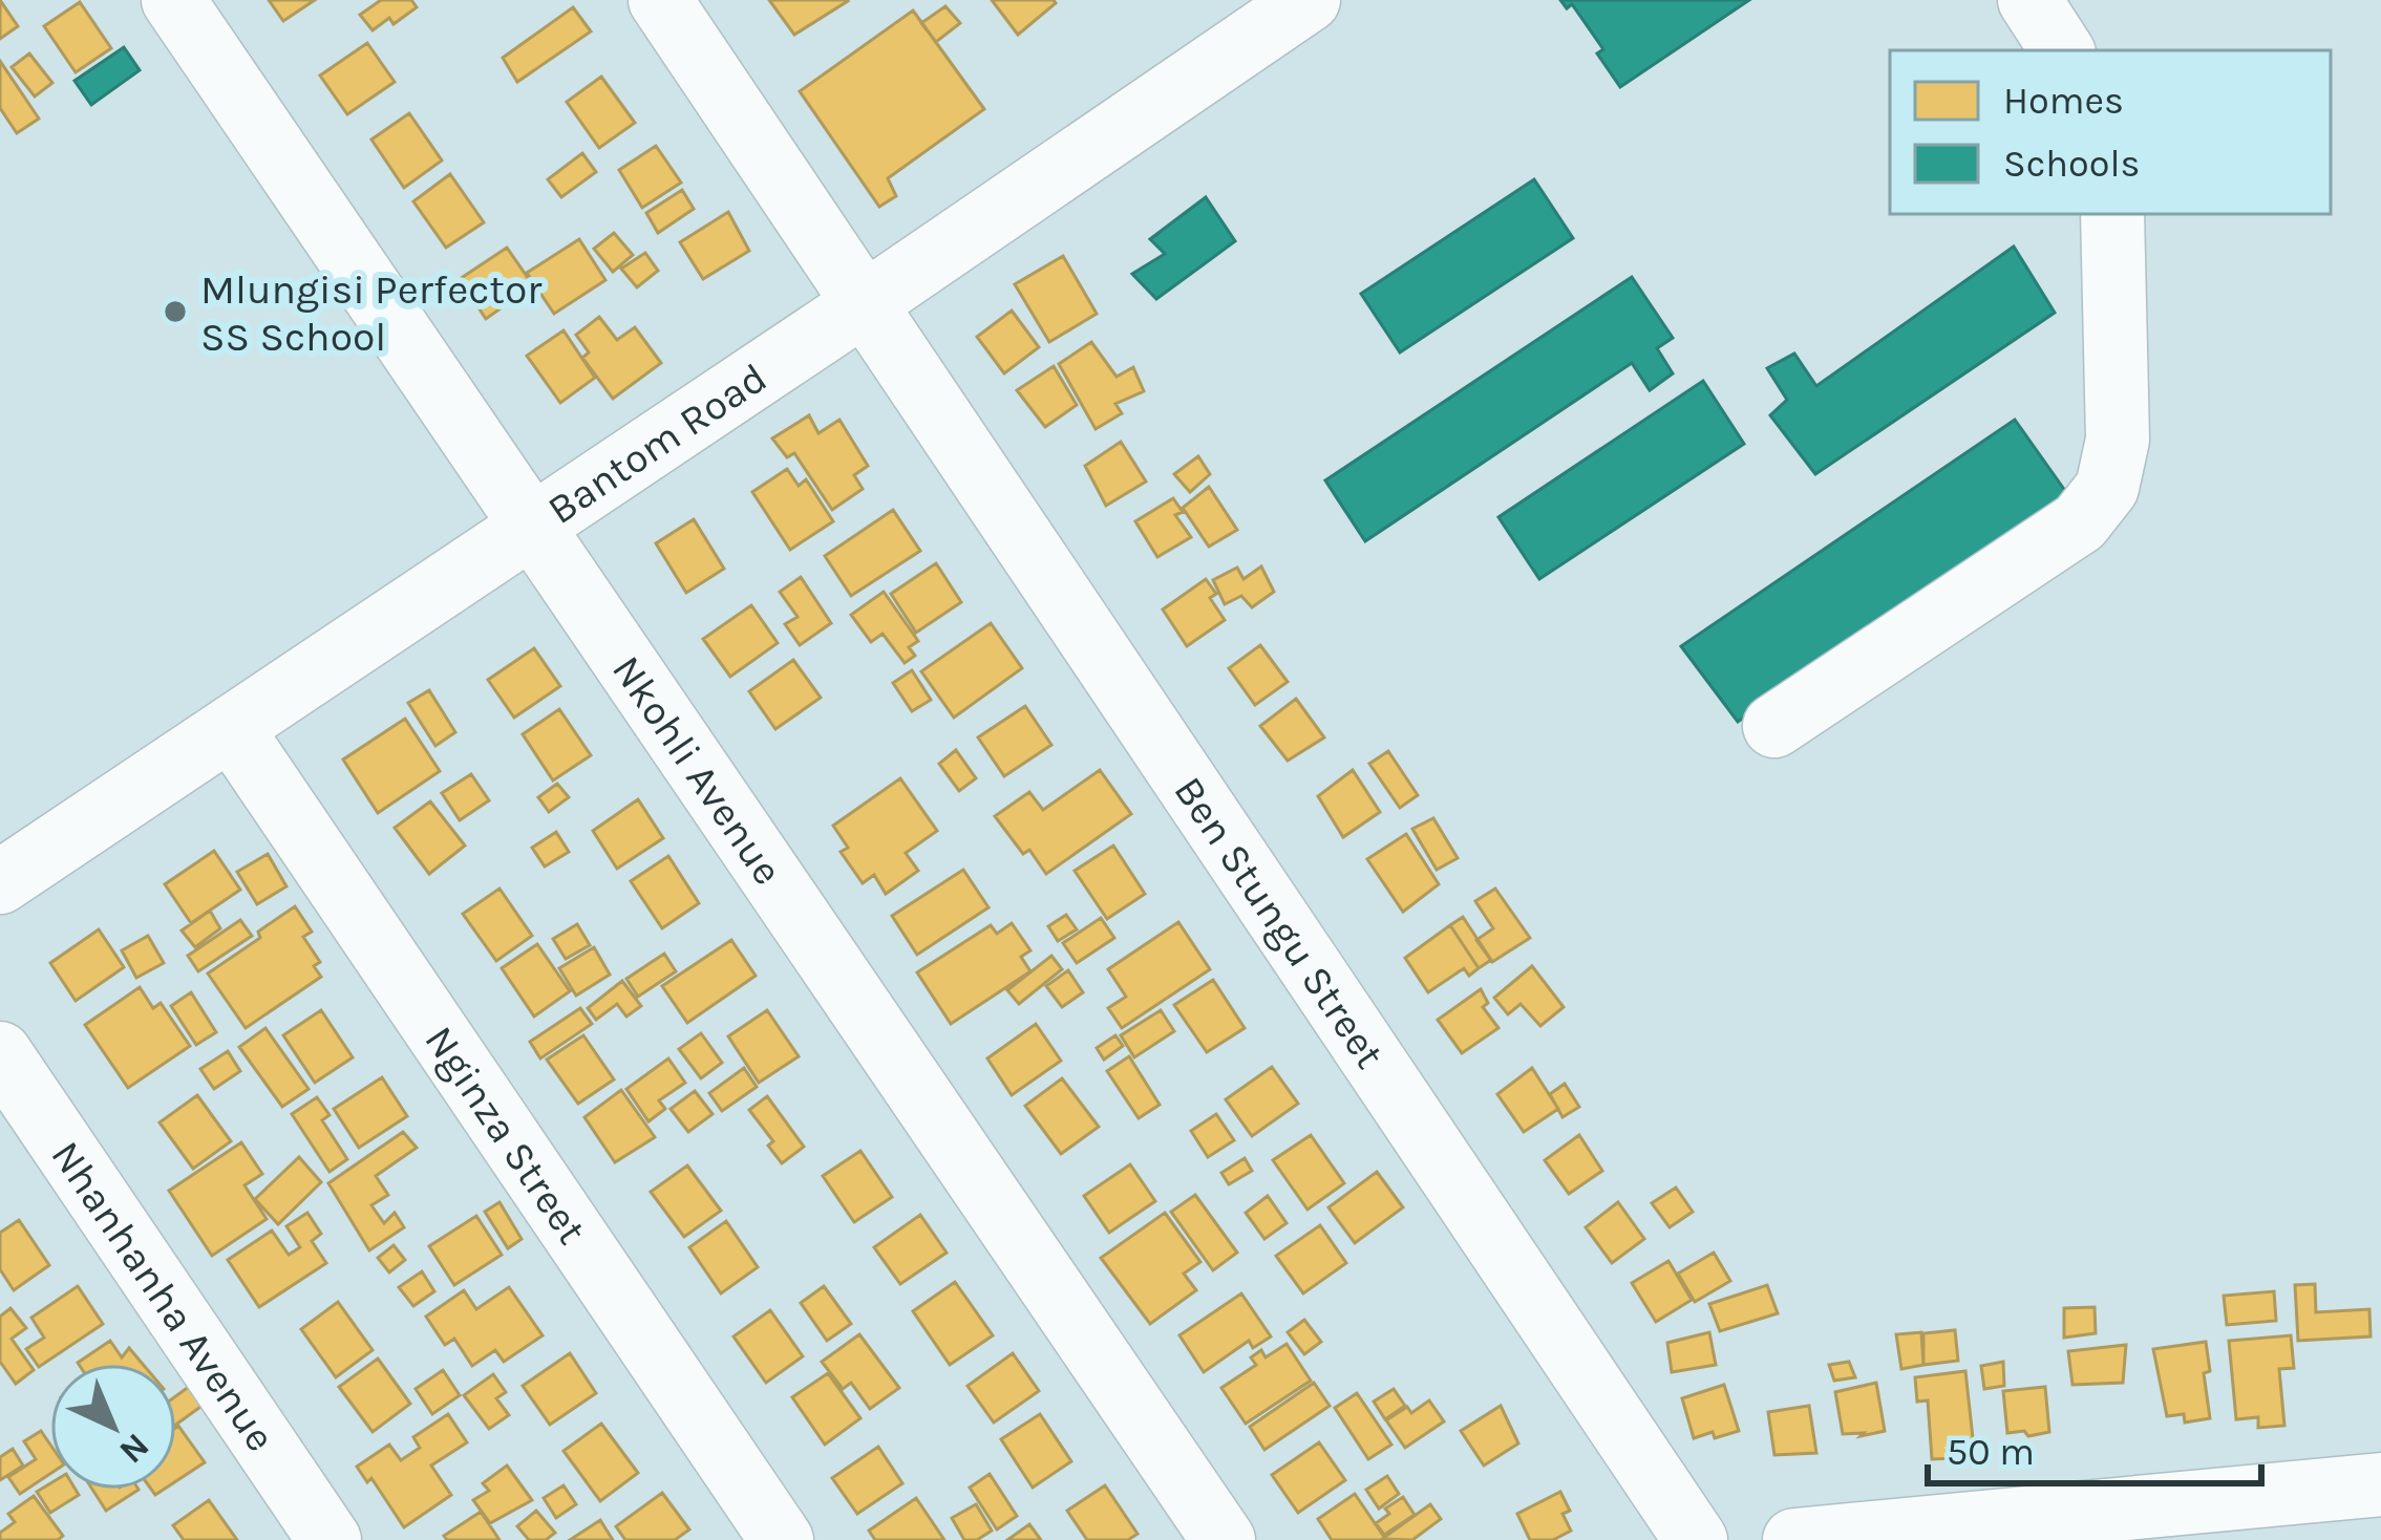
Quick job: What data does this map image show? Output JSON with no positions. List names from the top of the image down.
{
  "streets": {
    "street": [
      "Bantom Road",
      "Nkohli Avenue",
      "Ben Stungu Street",
      "Nginza Street",
      "Nhanhanha Avenue"
    ]
  },
  "crossings": [
    ["Bantom Road", "Nkohli Avenue"],
    ["Bantom Road", "Ben Stungu Street"],
    ["Bantom Road", "Nginza Street"]
  ],
  "places": ["Mlungisi Perfector SS School"],
  "legend": ["Homes", "Schools"],
  "scale_bar": "50 m",
  "north": "bottom right"
}
